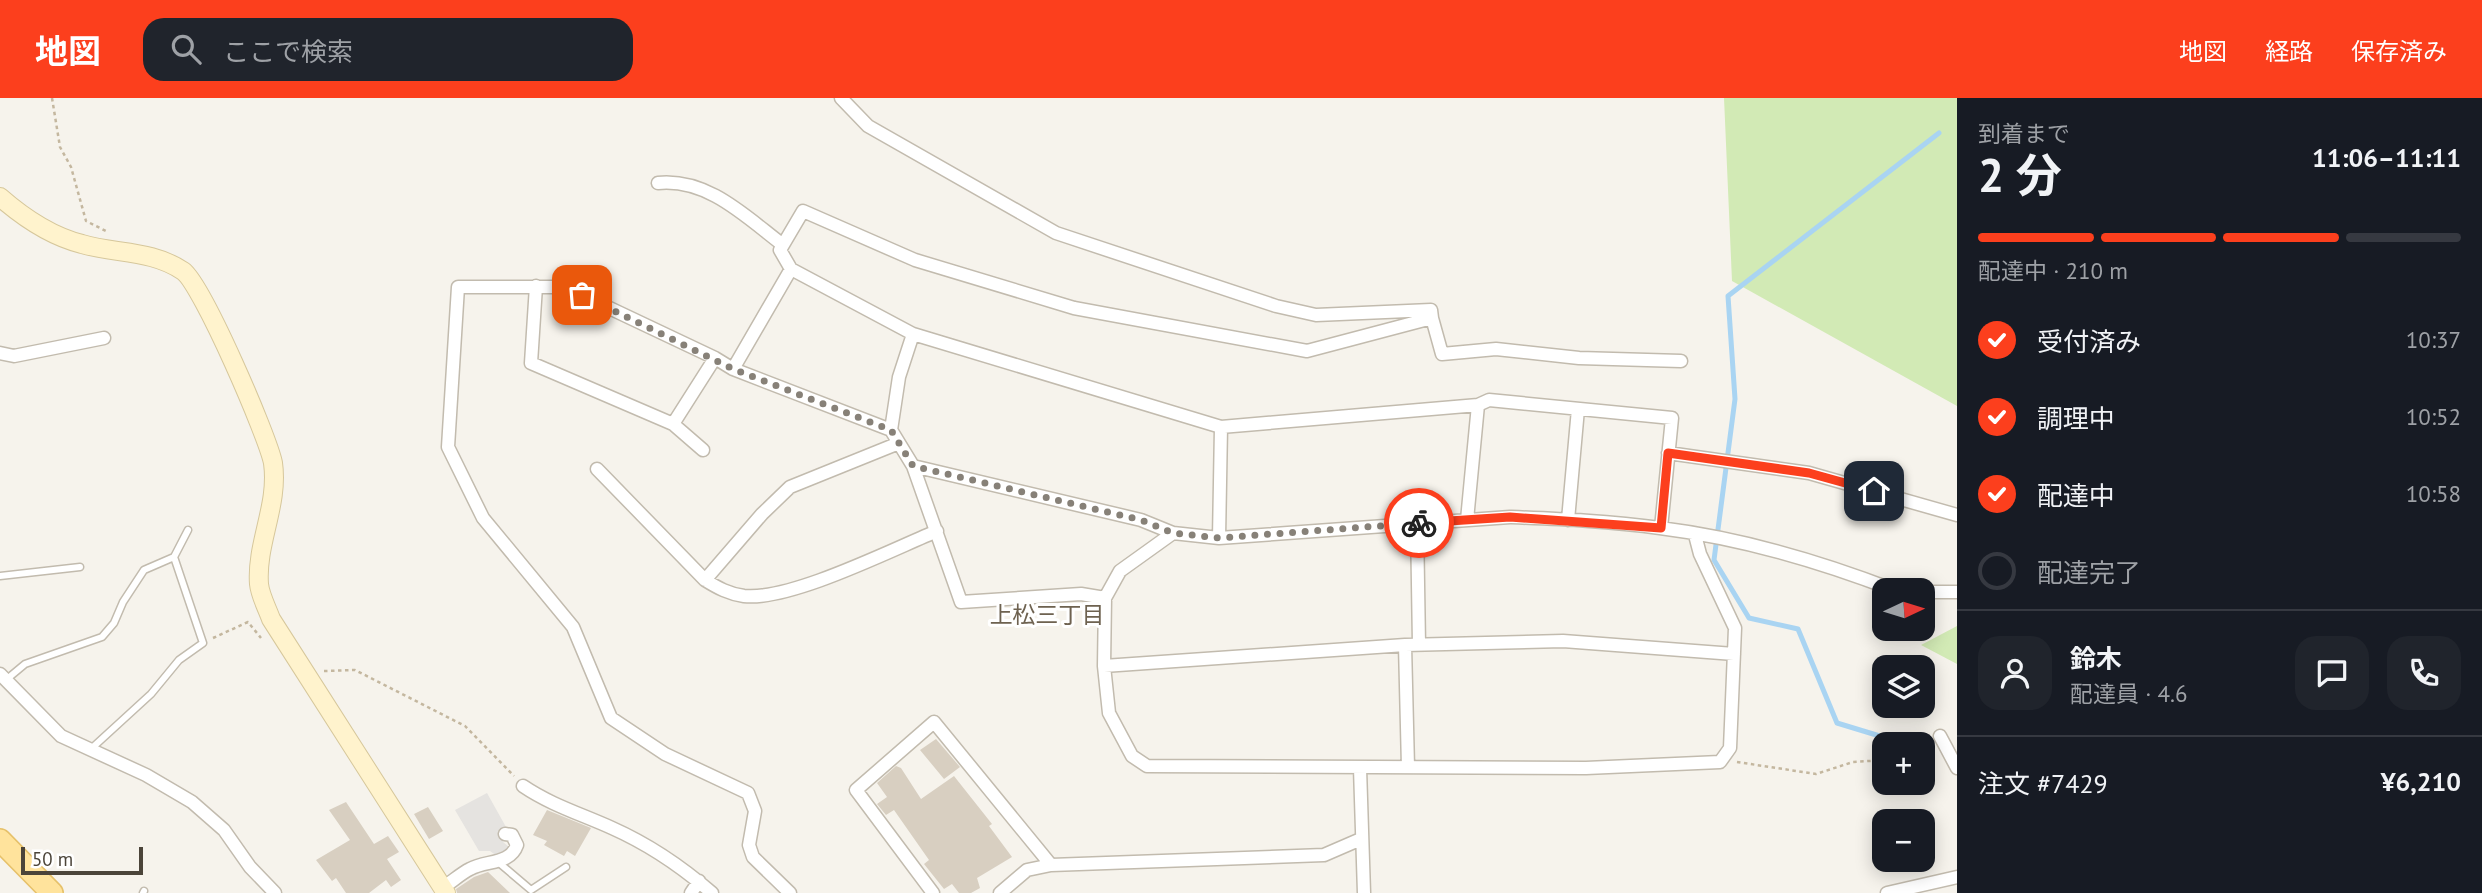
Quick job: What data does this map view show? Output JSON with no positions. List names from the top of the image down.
{
  "districts": ["上松三丁目"],
  "scale_bar": "50 m",
  "north": "right",
  "page": {
    "header": "地図",
    "search": "ここで検索",
    "nav": ["地図", "経路", "保存済み"],
    "heading": ["2 分", "到着まで", "11:06–11:11"],
    "panel": [
      "鈴木",
      "配達員 · 4.6",
      "注文 #7429",
      "¥6,210"
    ],
    "bar": "配達中 · 210 m",
    "list": [
      ["受付済み", "10:37"],
      ["調理中", "10:52"],
      ["配達中", "10:58"],
      "配達完了"
    ],
    "map_buttons": ["+", "−"],
    "scale": "50 m"
  }
}
